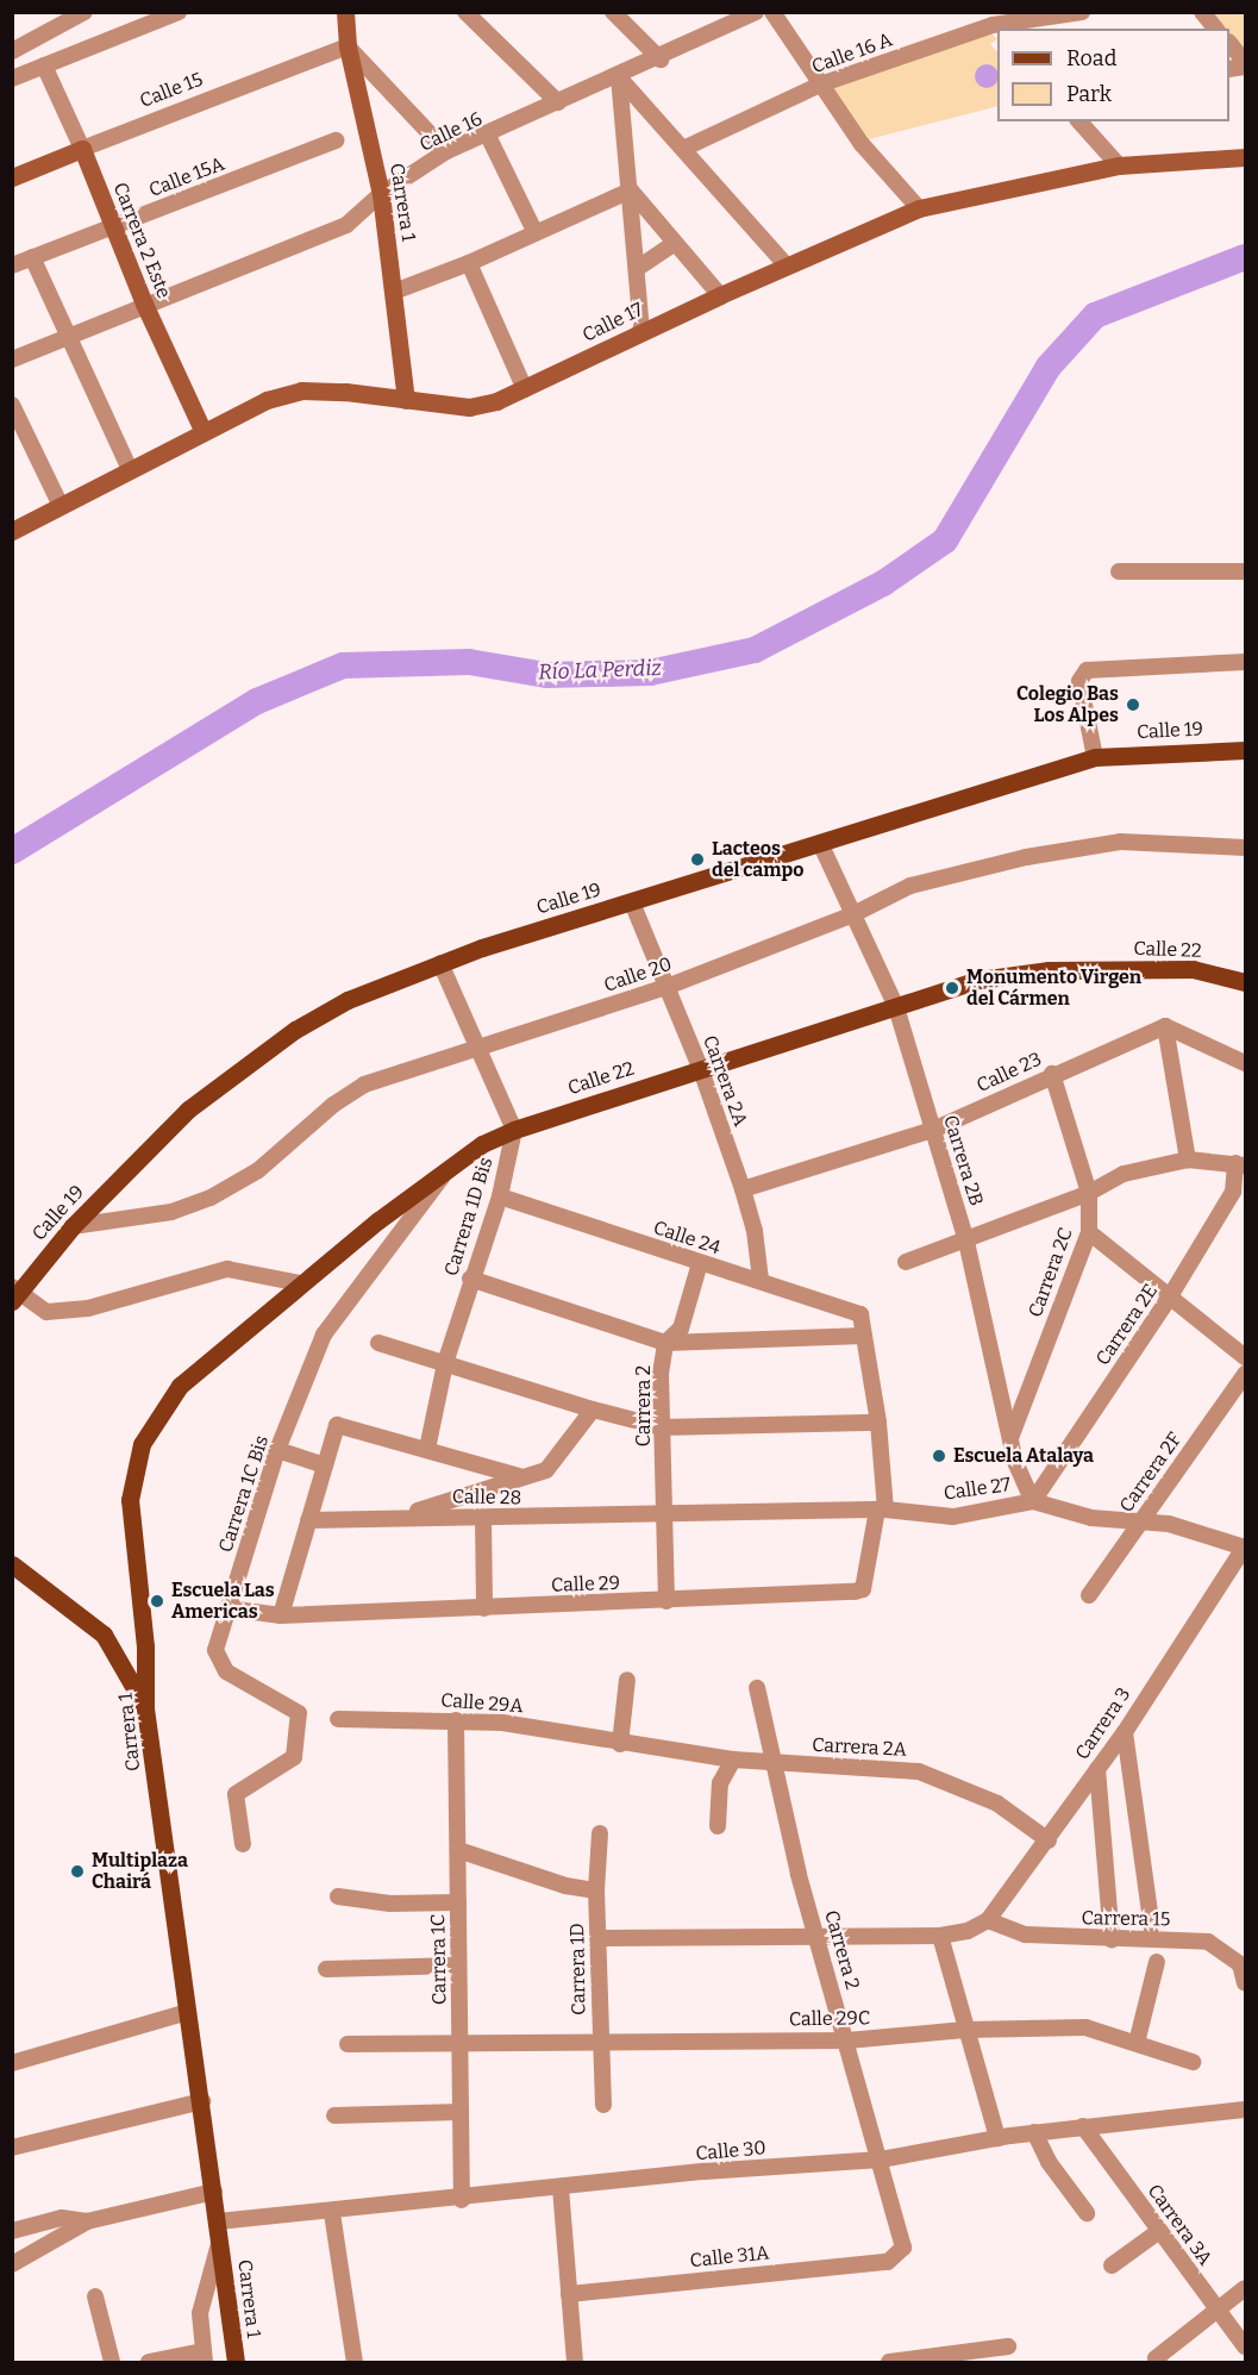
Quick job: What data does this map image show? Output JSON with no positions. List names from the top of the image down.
{
  "streets": {
    "main road": [
      "Calle 15",
      "Carrera 1",
      "Carrera 2 Este",
      "Calle 17",
      "Calle 19",
      "Calle 22"
    ],
    "street": [
      "Calle 16 A",
      "Calle 16",
      "Calle 15A",
      "Calle 20",
      "Calle 23",
      "Carrera 2A",
      "Carrera 2B",
      "Carrera 1D Bis",
      "Calle 24",
      "Carrera 2C",
      "Carrera 2E",
      "Carrera 2",
      "Carrera 2F",
      "Calle 27",
      "Carrera 1C Bis",
      "Calle 28",
      "Calle 29",
      "Calle 29A",
      "Carrera 3",
      "Carrera 15",
      "Carrera 1C",
      "Carrera 1D",
      "Calle 29C",
      "Calle 30",
      "Carrera 3A",
      "Calle 31A"
    ]
  },
  "crossings": [
    ["Calle 15", "Carrera 1"],
    ["Calle 15", "Carrera 2 Este"],
    ["Calle 16", "Carrera 1"],
    ["Calle 16", "Carrera 2 Este"],
    ["Calle 15A", "Carrera 2 Este"],
    ["Carrera 1", "Calle 17"],
    ["Carrera 1", "Calle 22"],
    ["Carrera 1", "Calle 30"],
    ["Carrera 2 Este", "Calle 17"],
    ["Calle 19", "Calle 20"],
    ["Calle 19", "Carrera 2A"],
    ["Calle 19", "Carrera 2B"],
    ["Calle 22", "Carrera 2A"],
    ["Calle 22", "Carrera 2B"],
    ["Calle 22", "Carrera 1D Bis"],
    ["Calle 22", "Carrera 1C Bis"],
    ["Calle 20", "Carrera 2A"],
    ["Calle 20", "Carrera 2B"],
    ["Calle 23", "Carrera 2A"],
    ["Calle 23", "Carrera 2B"],
    ["Calle 23", "Carrera 2C"],
    ["Carrera 2A", "Calle 24"],
    ["Carrera 2A", "Carrera 2"],
    ["Carrera 2A", "Calle 29A"],
    ["Carrera 2A", "Carrera 3"],
    ["Carrera 2B", "Carrera 2C"],
    ["Carrera 2B", "Carrera 2E"],
    ["Carrera 2B", "Calle 27"],
    ["Carrera 1D Bis", "Calle 24"],
    ["Calle 24", "Carrera 2"],
    ["Carrera 2E", "Calle 27"],
    ["Carrera 2", "Calle 27"],
    ["Carrera 2", "Calle 28"],
    ["Carrera 2", "Calle 29"],
    ["Carrera 2", "Calle 29C"],
    ["Carrera 2", "Calle 30"],
    ["Carrera 2", "Calle 31A"],
    ["Carrera 2F", "Calle 27"],
    ["Calle 27", "Calle 28"],
    ["Calle 27", "Calle 29"],
    ["Calle 27", "Carrera 3"],
    ["Carrera 1C Bis", "Calle 29"],
    ["Calle 29A", "Carrera 1C"],
    ["Carrera 3", "Carrera 15"],
    ["Carrera 1C", "Calle 29C"],
    ["Carrera 1C", "Calle 30"],
    ["Carrera 1D", "Calle 29C"],
    ["Calle 30", "Carrera 3A"]
  ],
  "water": ["Río La Perdiz"],
  "places": [
    "Colegio Bas Los Alpes",
    "Lacteos del campo",
    "Monumento Virgen del Cármen",
    "Escuela Atalaya",
    "Escuela Las Americas",
    "Multiplaza Chairá"
  ],
  "legend": ["Road", "Park"]
}
